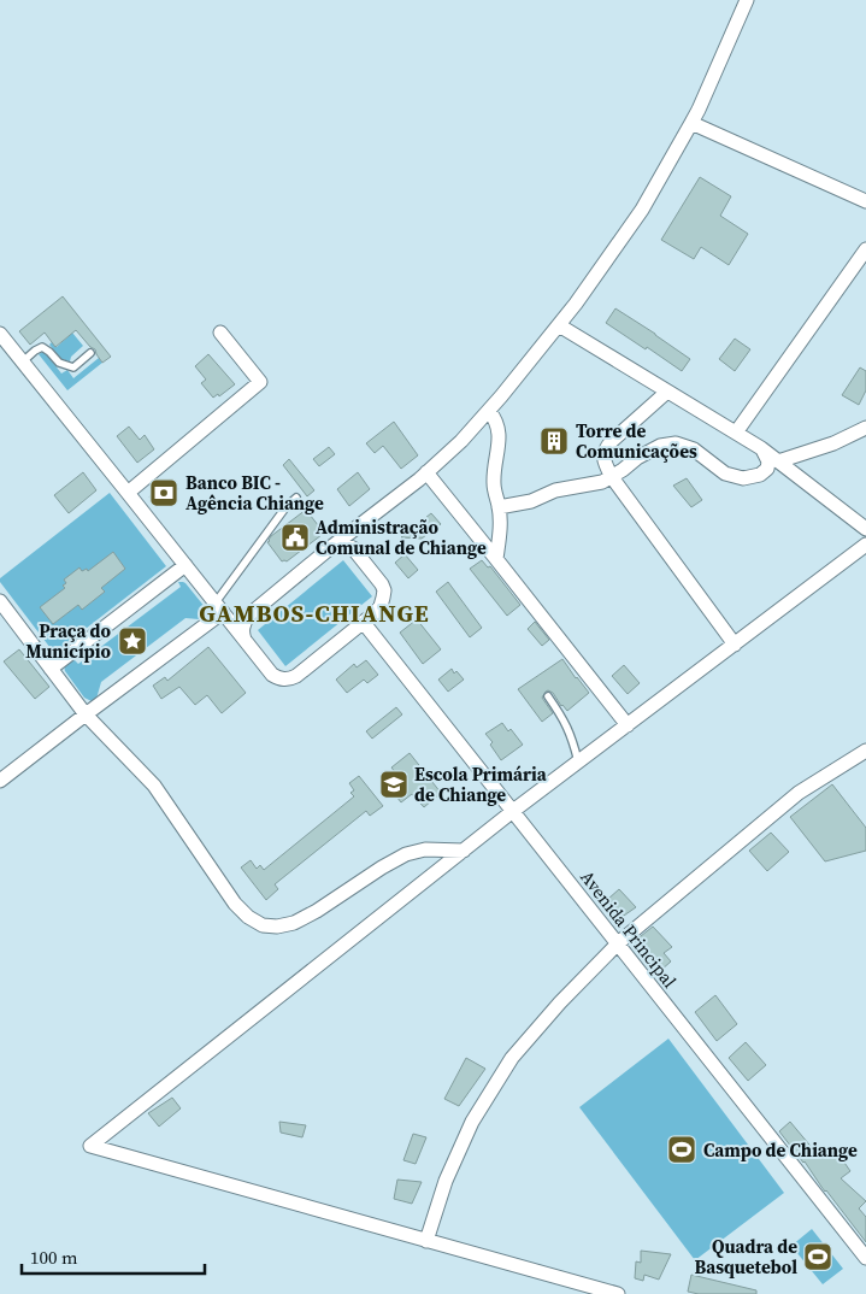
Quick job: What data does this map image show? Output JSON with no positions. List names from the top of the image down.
{
  "streets": {
    "street": ["Avenida Principal"]
  },
  "districts": ["GAMBOS-CHIANGE"],
  "places": {
    "building": ["Torre de Comunicações"],
    "bank": ["Banco BIC - Agência Chiange"],
    "public building": ["Administração Comunal de Chiange"],
    "place": ["Praça do Município"],
    "school or university": ["Escola Primária de Chiange"],
    "sports": ["Campo de Chiange", "Quadra de Basquetebol"]
  },
  "scale_bar": "100 m"
}
